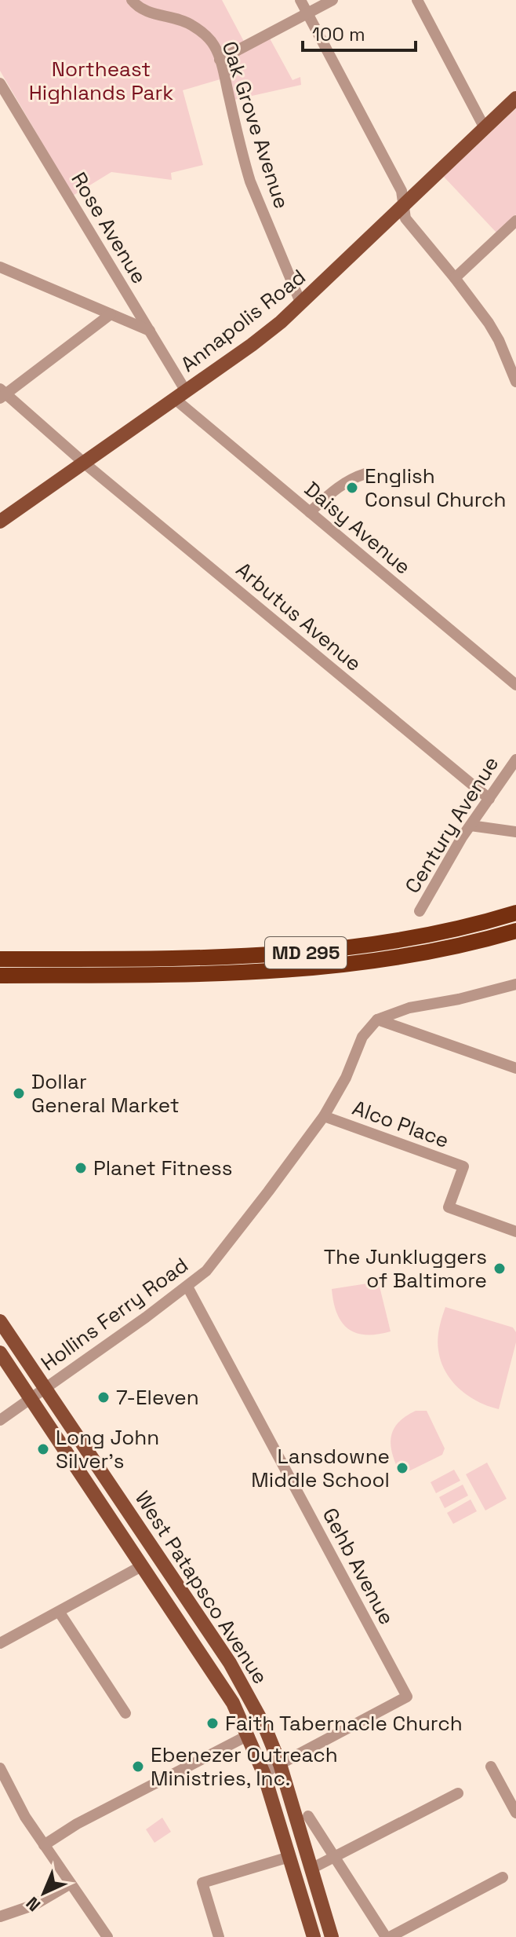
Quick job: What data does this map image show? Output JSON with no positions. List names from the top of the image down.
{
  "streets": {
    "highway": ["MD 295"],
    "main road": ["Annapolis Road", "West Patapsco Avenue"],
    "street": [
      "Oak Grove Avenue",
      "Rose Avenue",
      "Daisy Avenue",
      "Arbutus Avenue",
      "Century Avenue",
      "Alco Place",
      "Hollins Ferry Road",
      "Gehb Avenue"
    ]
  },
  "crossings": [
    ["Oak Grove Avenue", "Annapolis Road"],
    ["Rose Avenue", "Annapolis Road"],
    ["Rose Avenue", "Daisy Avenue"],
    ["Annapolis Road", "Daisy Avenue"],
    ["Annapolis Road", "Arbutus Avenue"],
    ["Arbutus Avenue", "Century Avenue"],
    ["Alco Place", "Hollins Ferry Road"],
    ["Hollins Ferry Road", "Gehb Avenue"],
    ["Hollins Ferry Road", "West Patapsco Avenue"],
    ["Gehb Avenue", "West Patapsco Avenue"]
  ],
  "parks": ["Northeast Highlands Park"],
  "places": [
    "English Consul Church",
    "Dollar General Market",
    "Planet Fitness",
    "The Junkluggers of Baltimore",
    "7-Eleven",
    "Long John Silver's",
    "Lansdowne Middle School",
    "Faith Tabernacle Church",
    "Ebenezer Outreach Ministries, Inc."
  ],
  "scale_bar": "100 m",
  "north": "bottom left"
}
